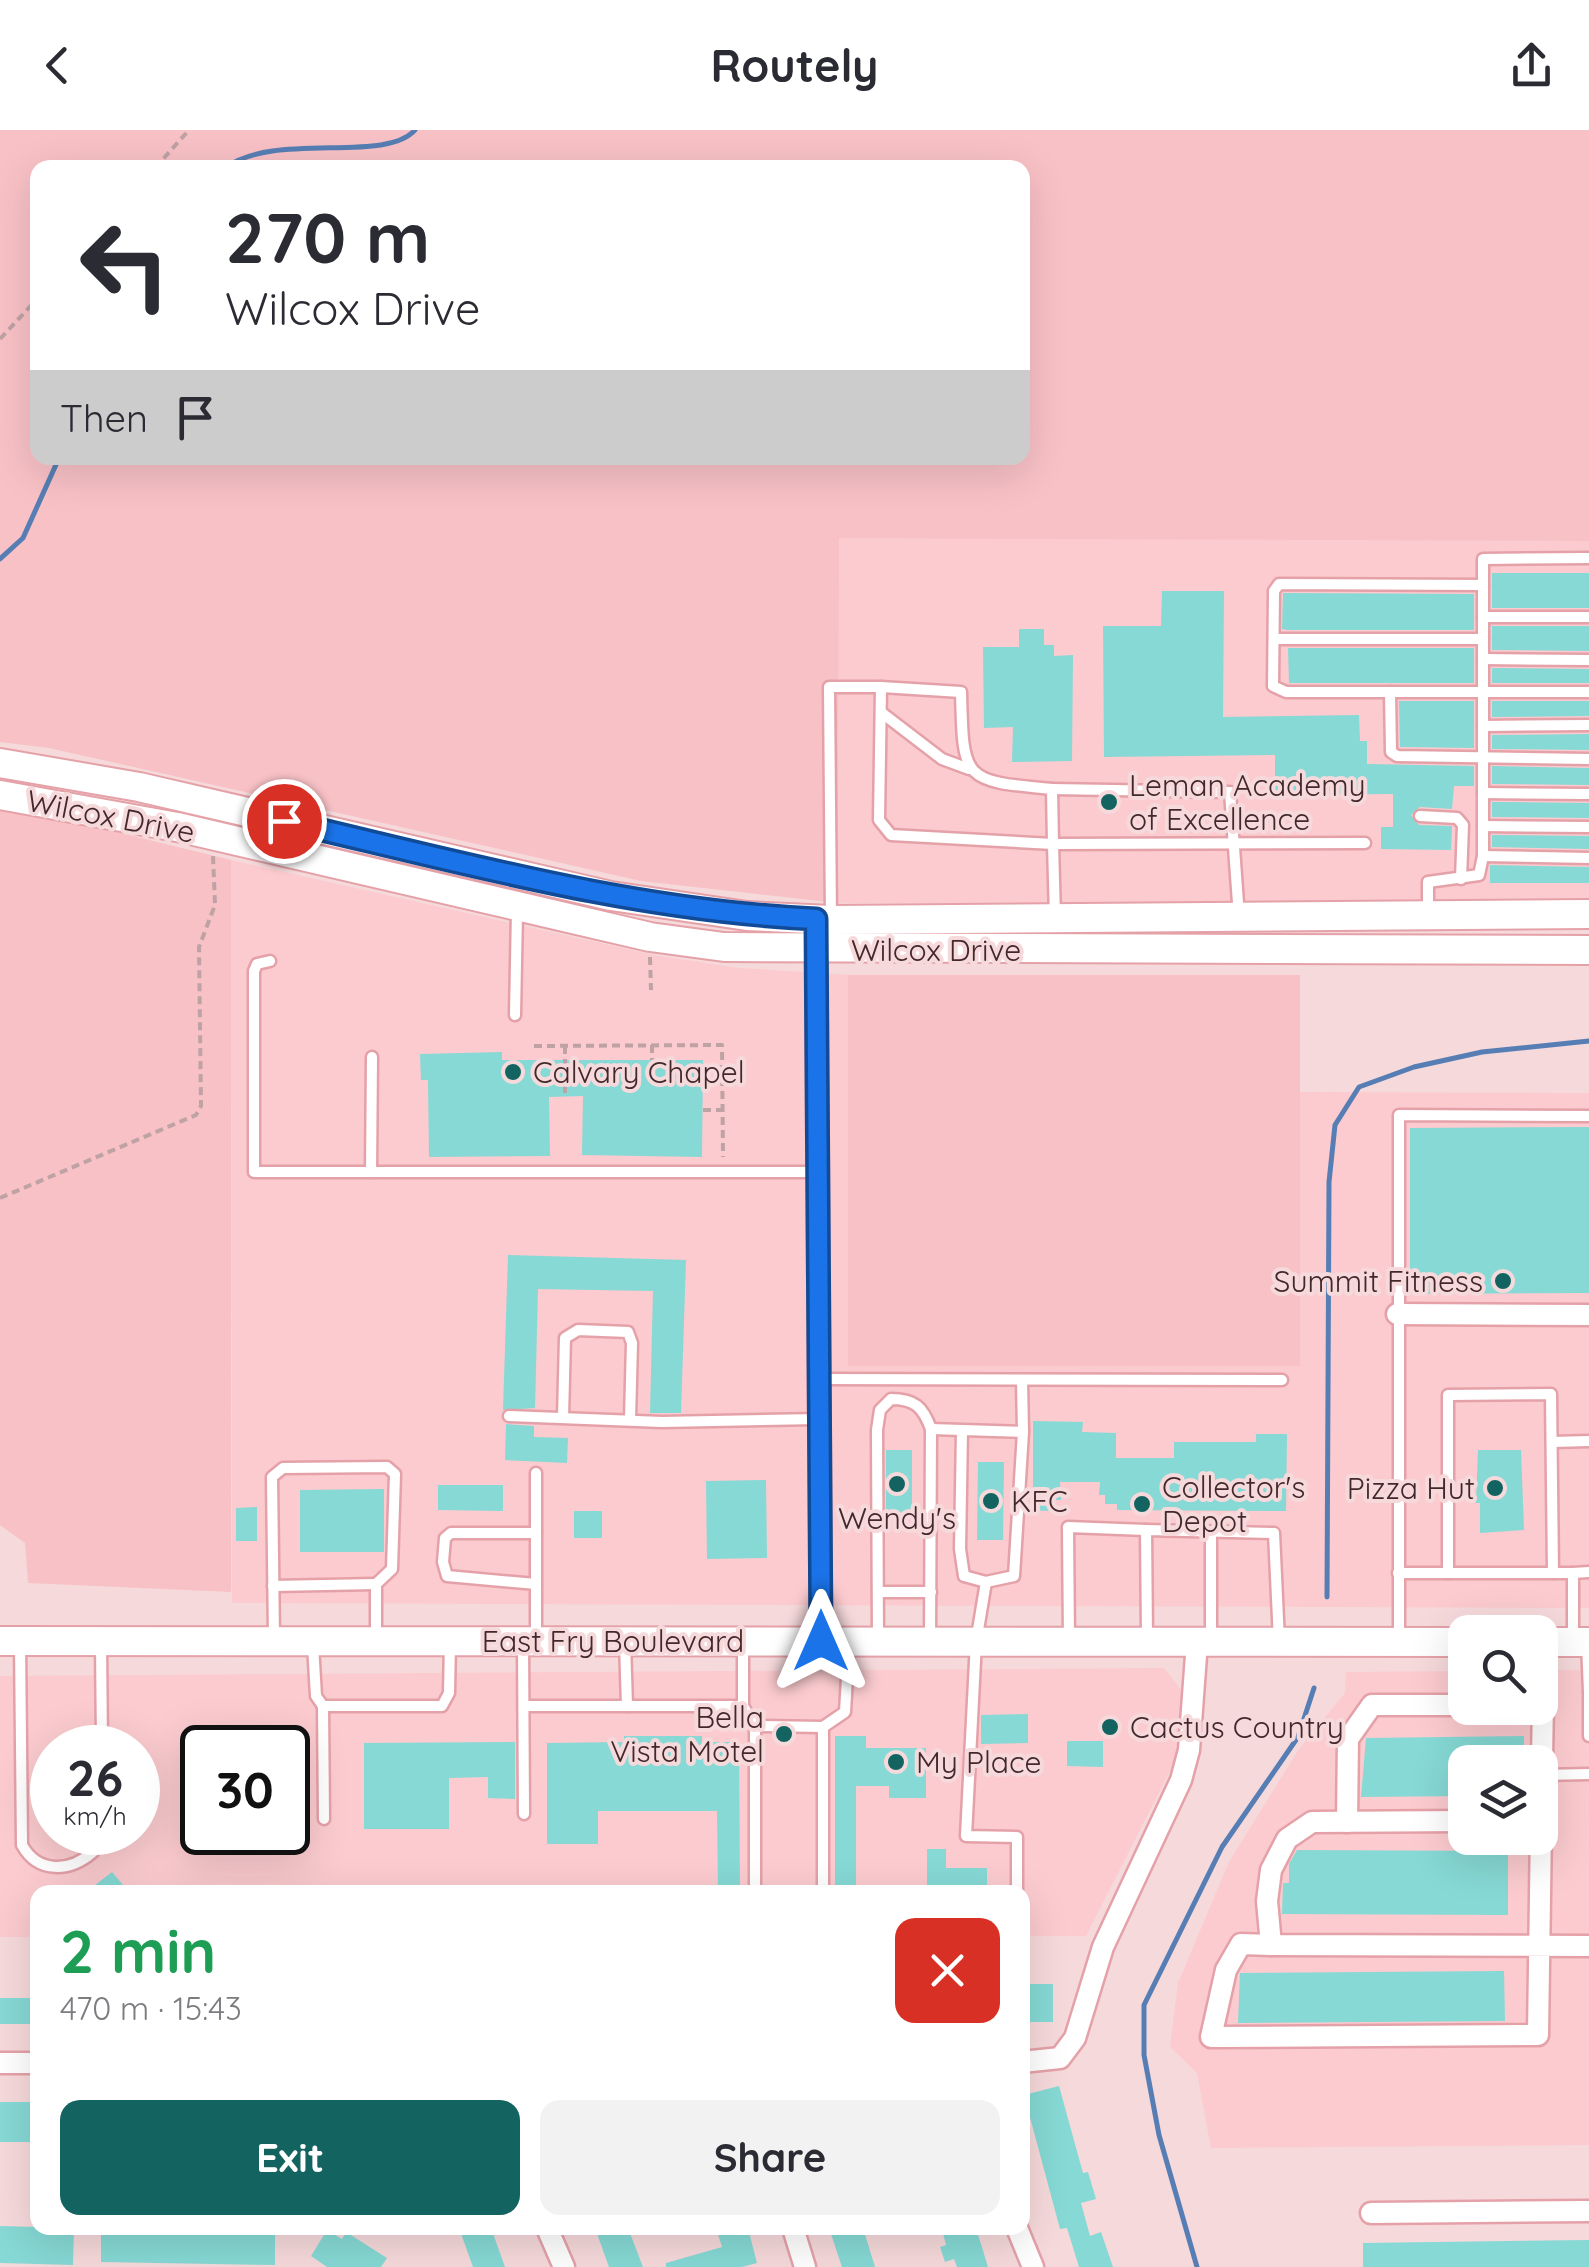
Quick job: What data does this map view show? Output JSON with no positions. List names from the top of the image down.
{
  "streets": {
    "street": ["Wilcox Drive", "East Fry Boulevard"]
  },
  "places": [
    "Leman Academy of Excellence",
    "Calvary Chapel",
    "Summit Fitness",
    "Wendy's",
    "Pizza Hut",
    "KFC",
    "Collector's Depot",
    "Cactus Country",
    "Bella Vista Motel",
    "My Place"
  ],
  "page": {
    "header": "Routely",
    "turn": ["270 m", "Wilcox Drive"],
    "then": "Then",
    "speed": "26 km/h",
    "limit": "30",
    "heading": ["2 min", "470 m · 15:43"],
    "buttons": ["Exit", "Share"]
  }
}
